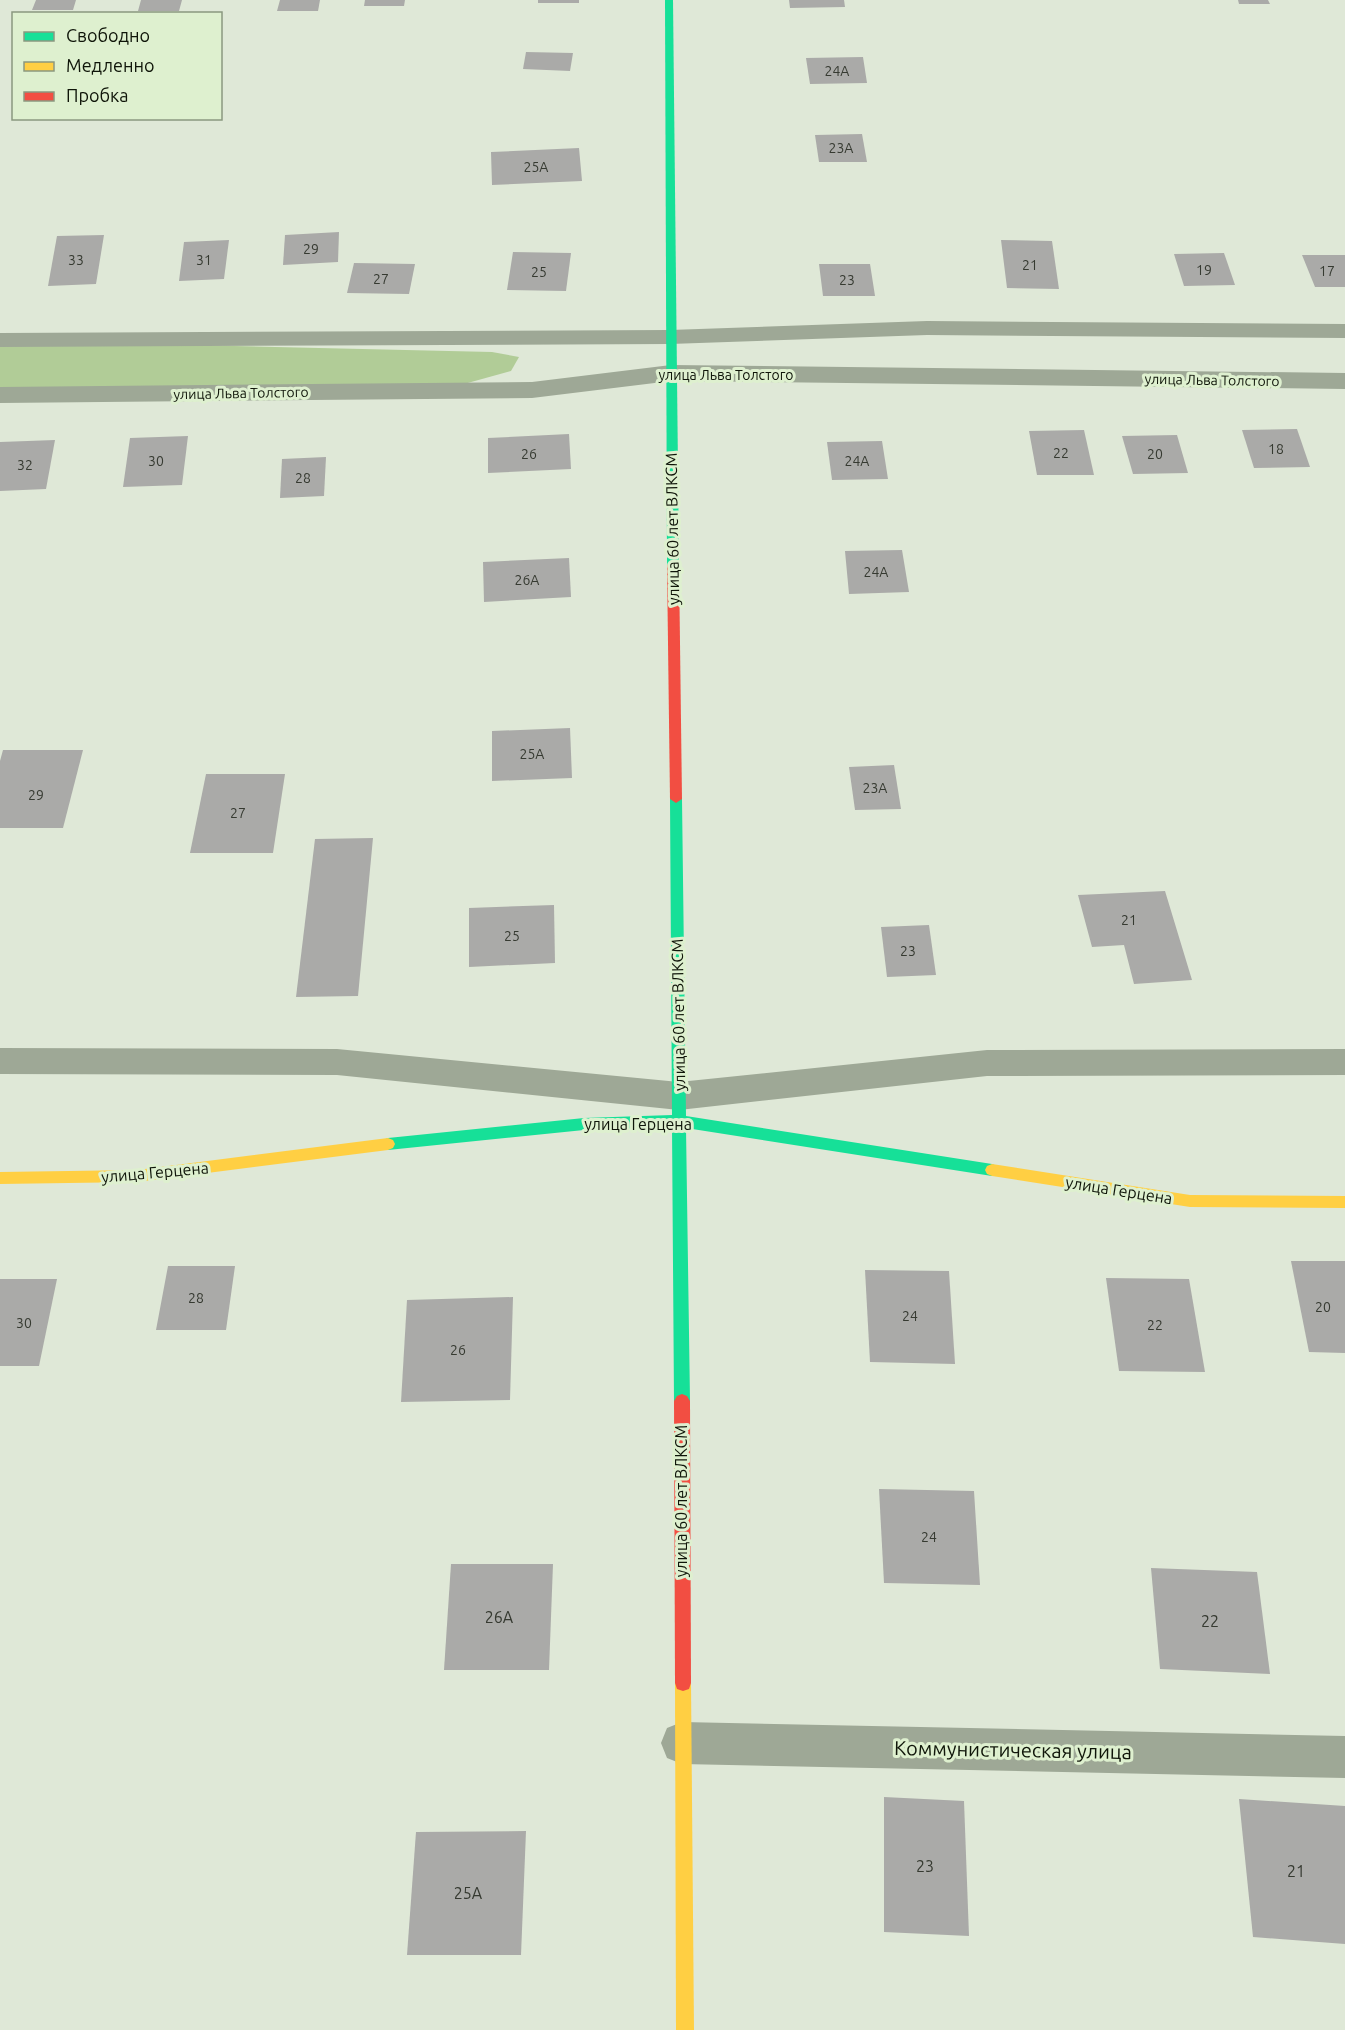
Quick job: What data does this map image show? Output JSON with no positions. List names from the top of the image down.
{
  "streets": {
    "street": [
      "улица Льва Толстого",
      "улица 60 лет ВЛКСМ",
      "улица Герцена",
      "Коммунистическая улица"
    ]
  },
  "crossings": [
    ["улица Льва Толстого", "улица 60 лет ВЛКСМ"],
    ["улица 60 лет ВЛКСМ", "улица Герцена"],
    ["улица 60 лет ВЛКСМ", "Коммунистическая улица"]
  ],
  "house_numbers": [
    "24А",
    "23А",
    "25А",
    "29",
    "33",
    "31",
    "21",
    "19",
    "17",
    "25",
    "27",
    "23",
    "18",
    "22",
    "26",
    "20",
    "30",
    "24А",
    "32",
    "28",
    "24А",
    "26А",
    "25А",
    "23А",
    "29",
    "27",
    "21",
    "25",
    "23",
    "28",
    "20",
    "24",
    "30",
    "22",
    "26",
    "24",
    "26А",
    "22",
    "23",
    "21",
    "25А"
  ],
  "legend": ["Свободно", "Медленно", "Пробка"]
}
